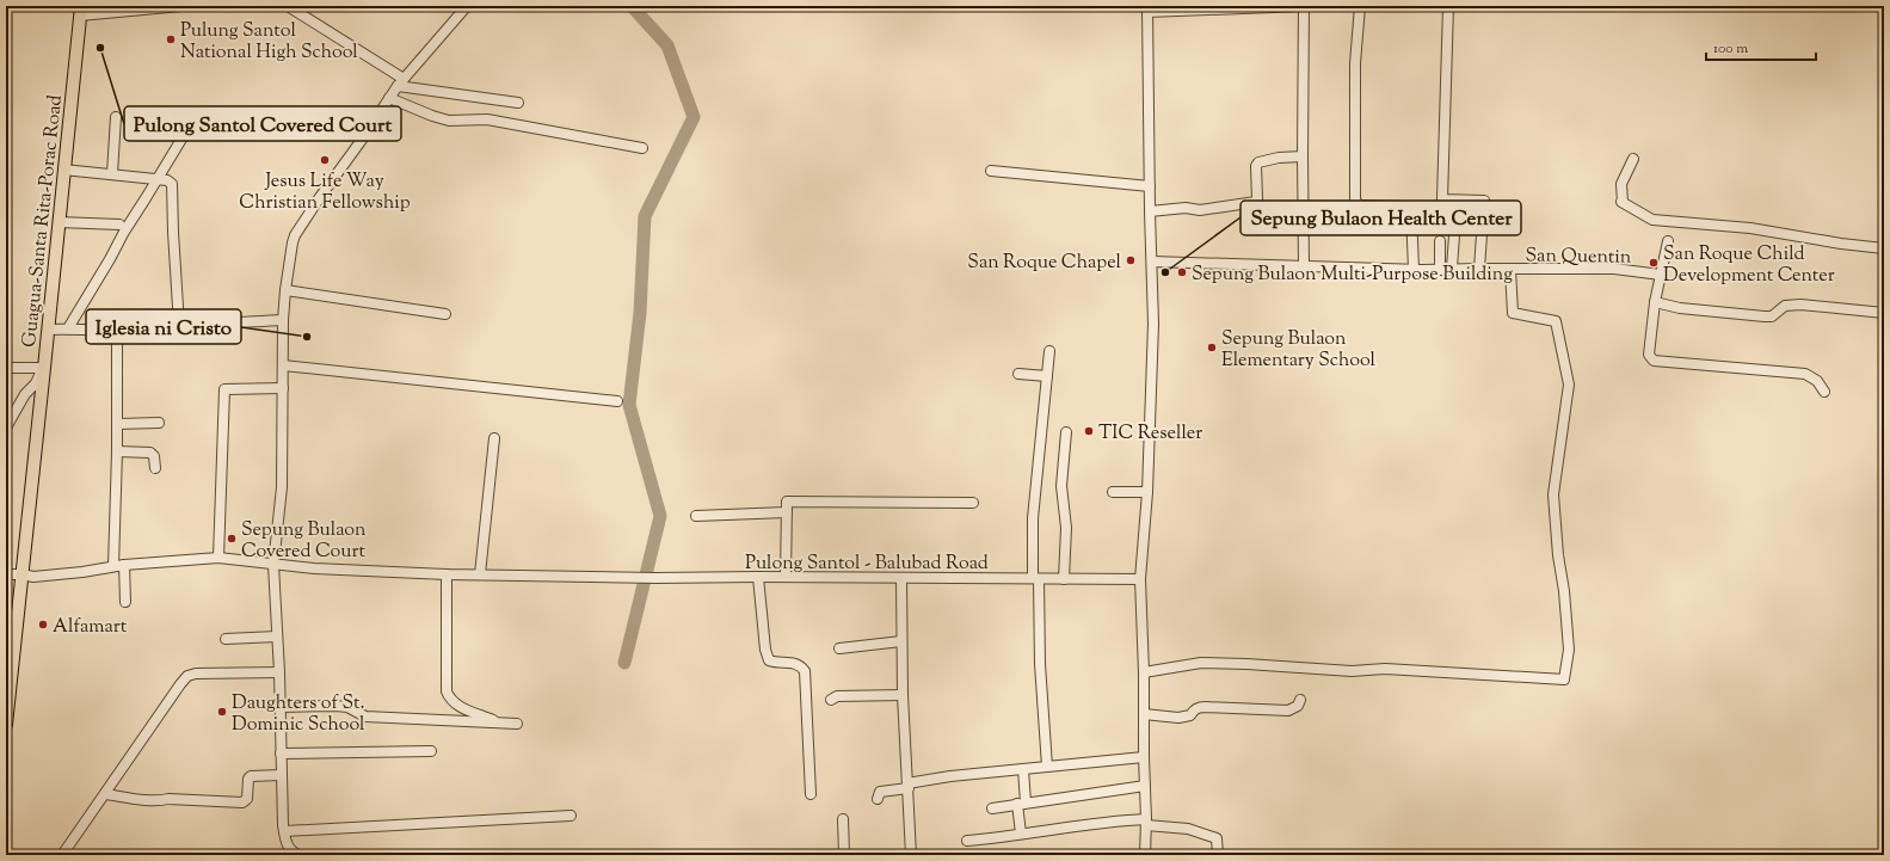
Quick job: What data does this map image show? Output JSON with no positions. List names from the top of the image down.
{
  "streets": {
    "main road": ["Guagua-Santa Rita-Porac Road"],
    "street": ["San Quentin", "Pulong Santol - Balubad Road"]
  },
  "crossings": [
    ["Guagua-Santa Rita-Porac Road", "Pulong Santol - Balubad Road"]
  ],
  "places": [
    "Pulung Santol National High School",
    "Pulong Santol Covered Court",
    "Jesus Life Way Christian Fellowship",
    "San Roque Chapel",
    "San Roque Child Development Center",
    "Sepung Bulaon Health Center",
    "Sepung Bulaon Multi-Purpose Building",
    "Iglesia ni Cristo",
    "Sepung Bulaon Elementary School",
    "TIC Reseller",
    "Sepung Bulaon Covered Court",
    "Alfamart",
    "Daughters of St. Dominic School"
  ],
  "scale_bar": "100 m"
}
